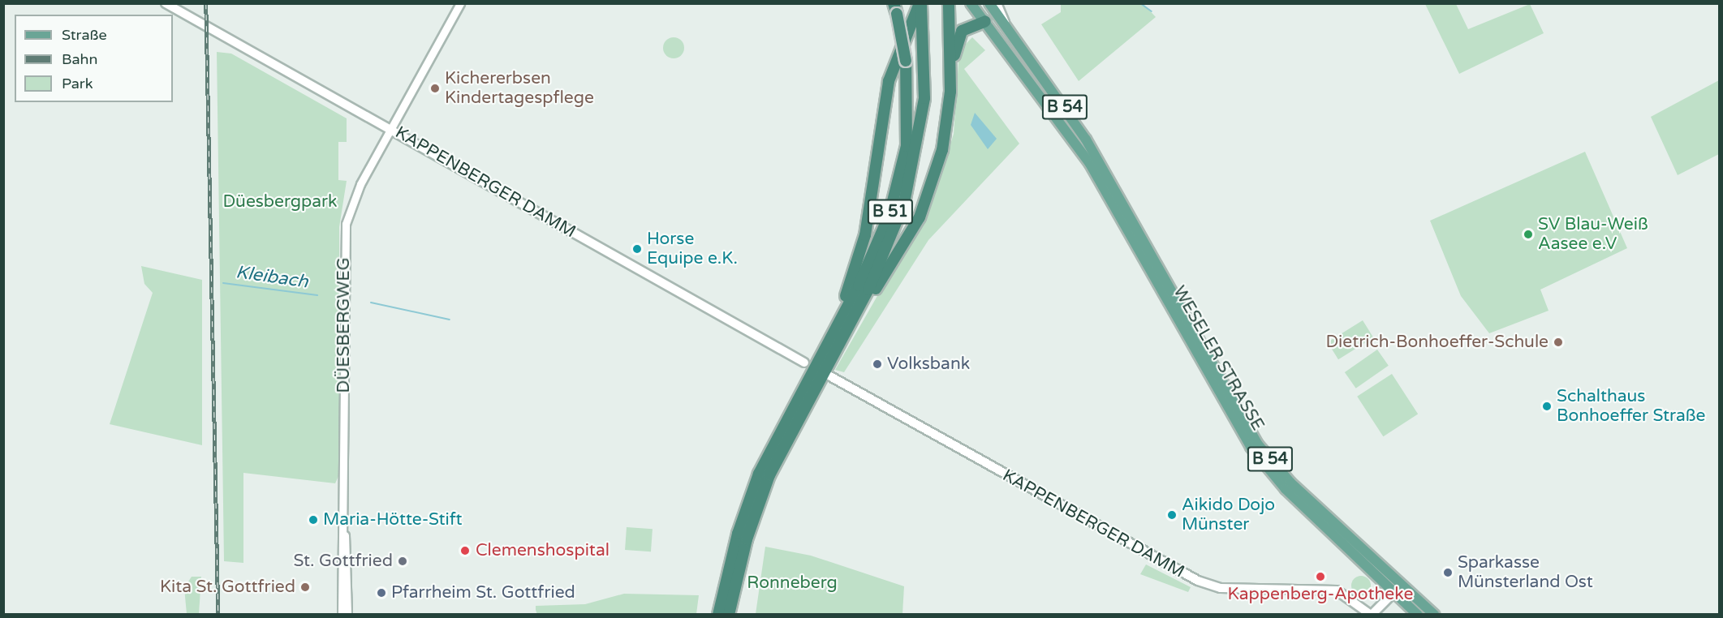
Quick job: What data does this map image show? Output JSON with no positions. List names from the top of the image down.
{
  "streets": {
    "highway": ["B 51"],
    "main road": ["B 54", "KAPPENBERGER DAMM", "WESELER STRASSE"],
    "street": ["DÜESBERGWEG"]
  },
  "crossings": [
    ["B 54", "WESELER STRASSE"],
    ["KAPPENBERGER DAMM", "DÜESBERGWEG"]
  ],
  "water": ["Kleibach"],
  "parks": ["Düesbergpark", "Ronneberg"],
  "places": [
    "Kichererbsen Kindertagespflege",
    "SV Blau-Weiß Aasee e.V",
    "Horse Equipe e.K.",
    "Dietrich-Bonhoeffer-Schule",
    "Volksbank",
    "Schalthaus Bonhoeffer Straße",
    "Aikido Dojo Münster",
    "Maria-Hötte-Stift",
    "Clemenshospital",
    "St. Gottfried",
    "Sparkasse Münsterland Ost",
    "Kappenberg-Apotheke",
    "Kita St. Gottfried",
    "Pfarrheim St. Gottfried"
  ],
  "legend": ["Straße", "Bahn", "Park"]
}
